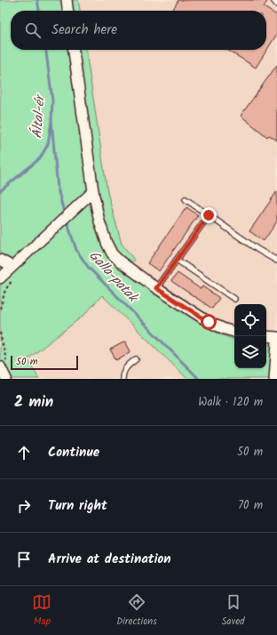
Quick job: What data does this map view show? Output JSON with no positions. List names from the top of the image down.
{
  "water": ["Által-ér", "Galla-patak"],
  "scale_bar": "50 m",
  "page": {
    "search": "Search here",
    "scale": "50 m",
    "heading": ["2 min", "Walk · 120 m"],
    "list": [
      ["Continue", "50 m"],
      ["Turn right", "70 m"],
      "Arrive at destination"
    ],
    "nav": ["Map", "Directions", "Saved"]
  }
}
